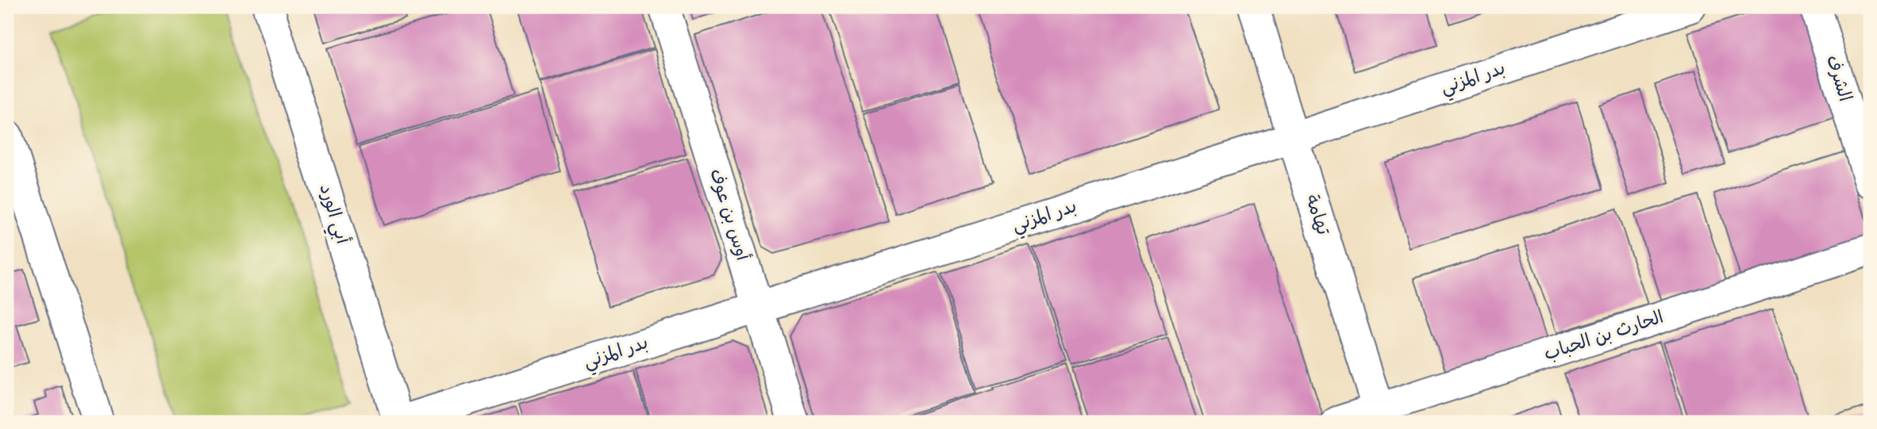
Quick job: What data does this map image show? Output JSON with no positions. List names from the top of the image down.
{
  "streets": {
    "street": [
      "بدر المزني",
      "الشرف",
      "أبي الورد",
      "أوس بن عوف",
      "تهامة",
      "الحارث بن الحباب"
    ]
  },
  "crossings": [
    ["بدر المزني", "أبي الورد"],
    ["بدر المزني", "أوس بن عوف"],
    ["بدر المزني", "تهامة"],
    ["تهامة", "الحارث بن الحباب"]
  ]
}
